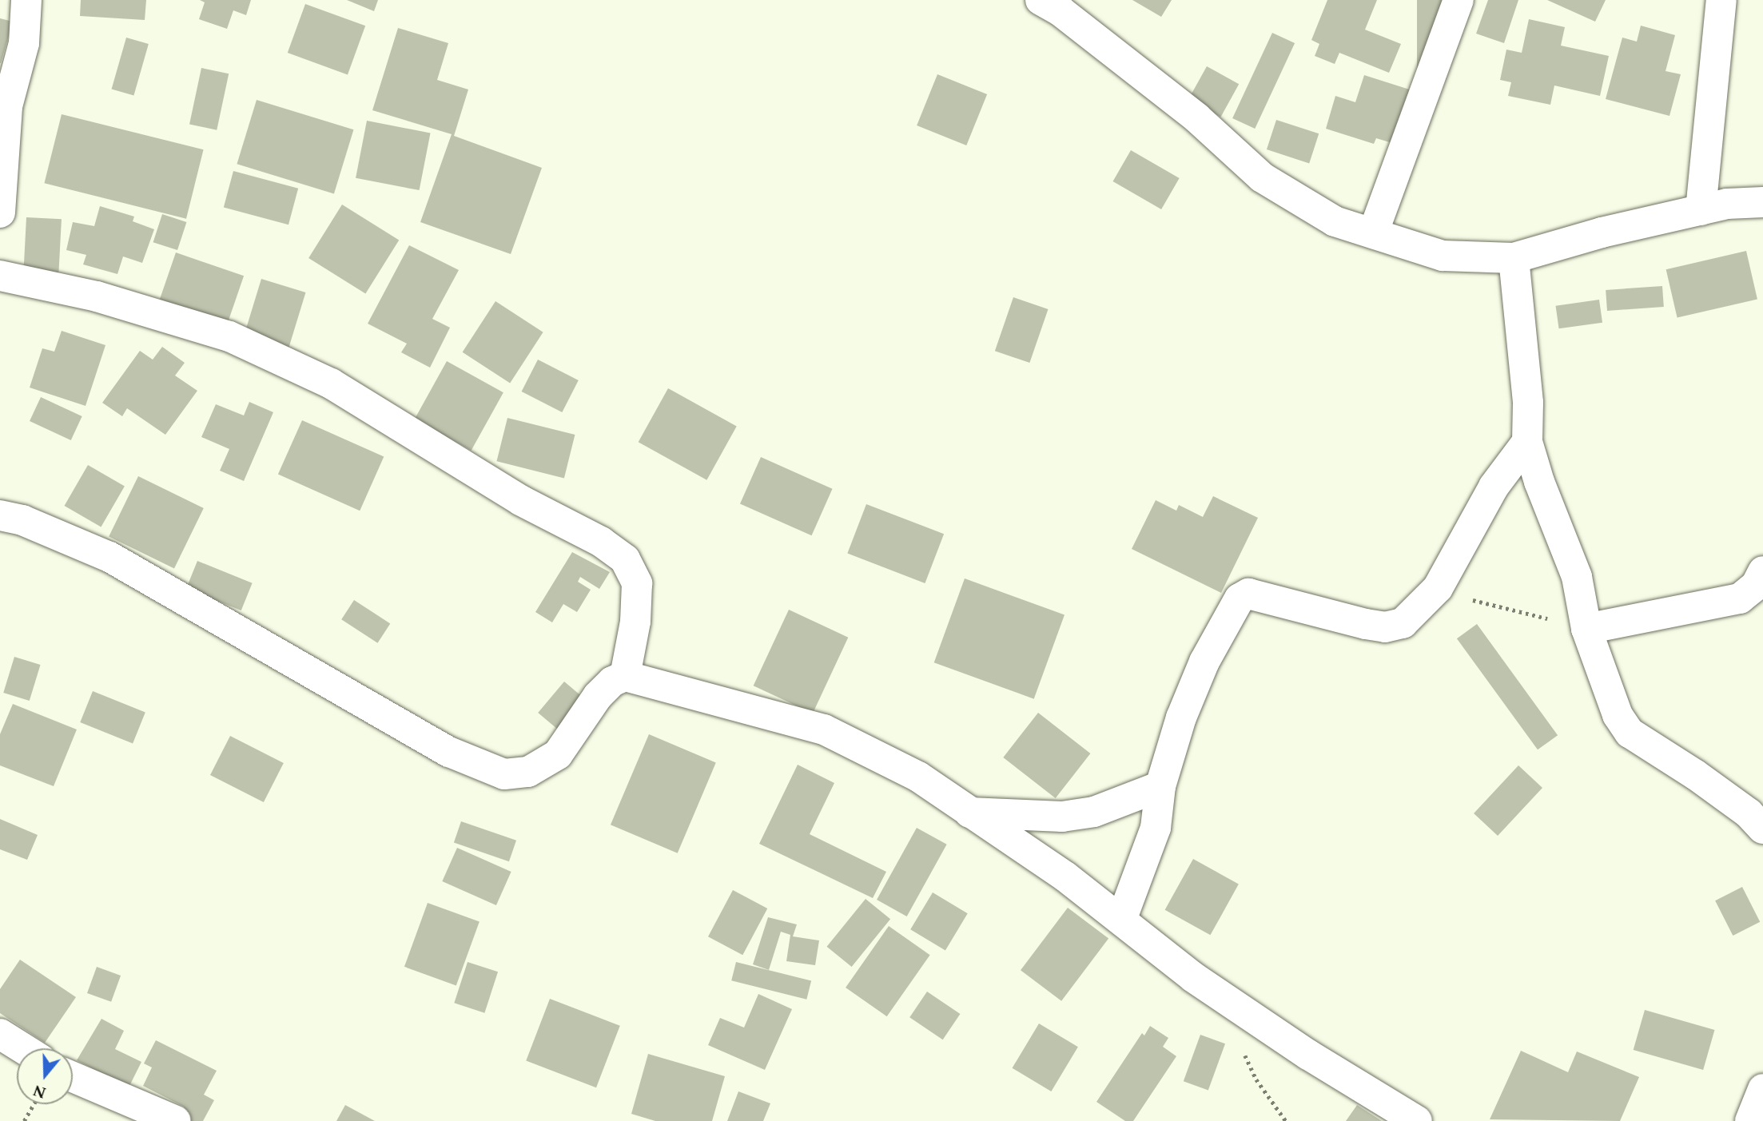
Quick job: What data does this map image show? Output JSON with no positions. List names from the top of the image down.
{
  "north": "bottom"
}
